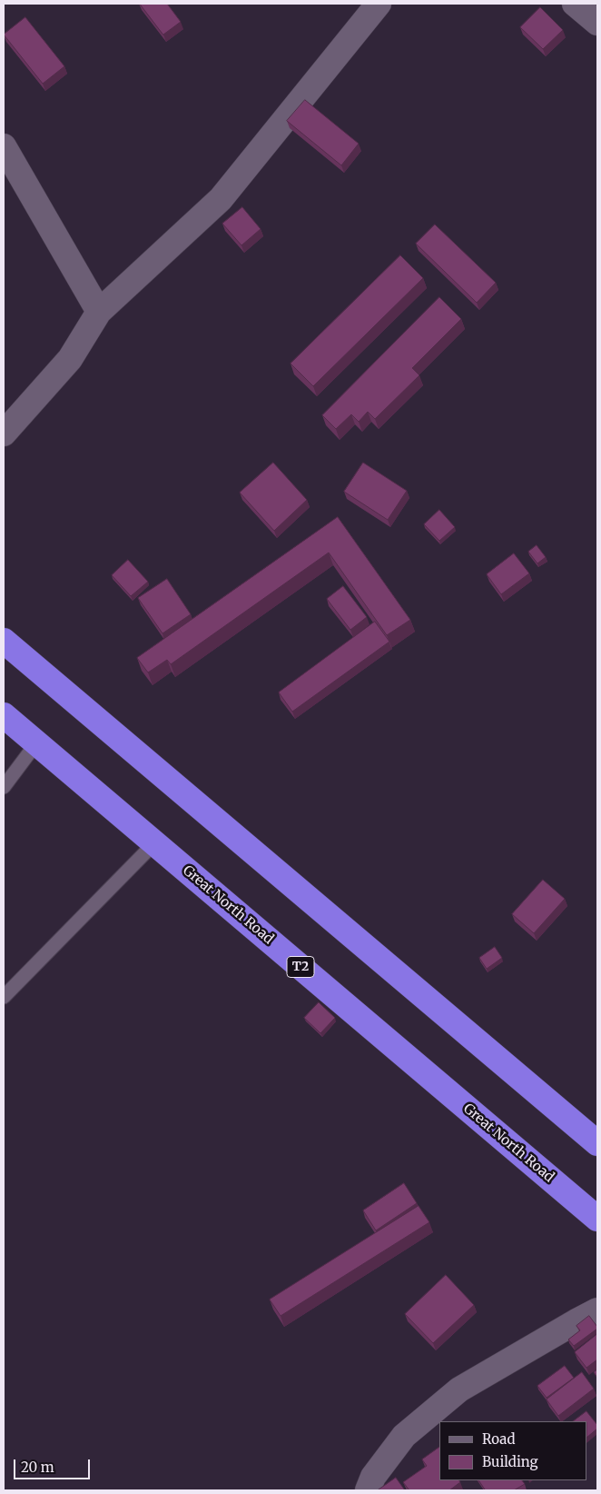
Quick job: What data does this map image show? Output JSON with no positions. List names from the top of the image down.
{
  "streets": {
    "highway": ["Great North Road", "T2"]
  },
  "legend": ["Road", "Building"],
  "scale_bar": "20 m"
}
